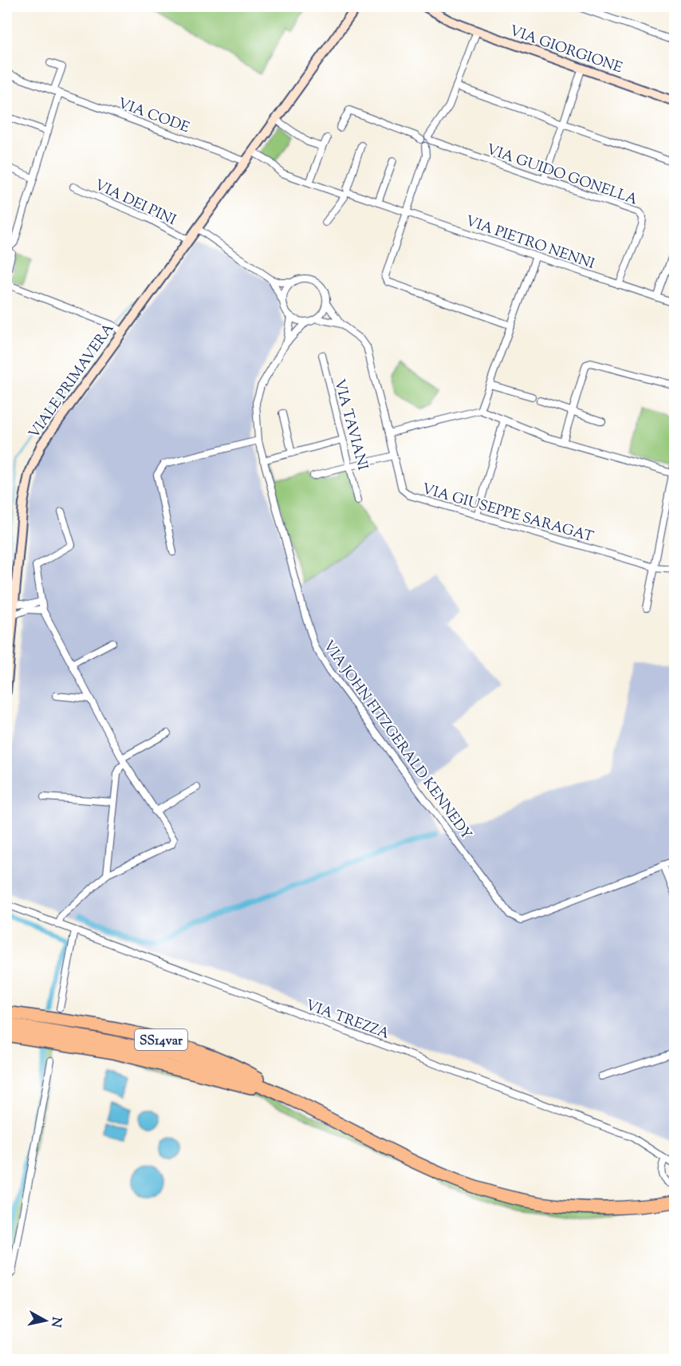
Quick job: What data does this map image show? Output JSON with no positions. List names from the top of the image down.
{
  "streets": {
    "highway": ["SS14var"],
    "main road": ["VIA GIORGIONE", "VIALE PRIMAVERA"],
    "street": [
      "VIA CODE",
      "VIA GUIDO GONELLA",
      "VIA DEI PINI",
      "VIA PIETRO NENNI",
      "VIA TAVIANI",
      "VIA GIUSEPPE SARAGAT",
      "VIA JOHN FITZGERALD KENNEDY",
      "VIA TREZZA"
    ]
  },
  "crossings": [
    ["VIA CODE", "VIALE PRIMAVERA"],
    ["VIA GUIDO GONELLA", "VIA PIETRO NENNI"],
    ["VIA DEI PINI", "VIALE PRIMAVERA"],
    ["VIA GIUSEPPE SARAGAT", "VIA JOHN FITZGERALD KENNEDY"]
  ],
  "north": "right"
}
